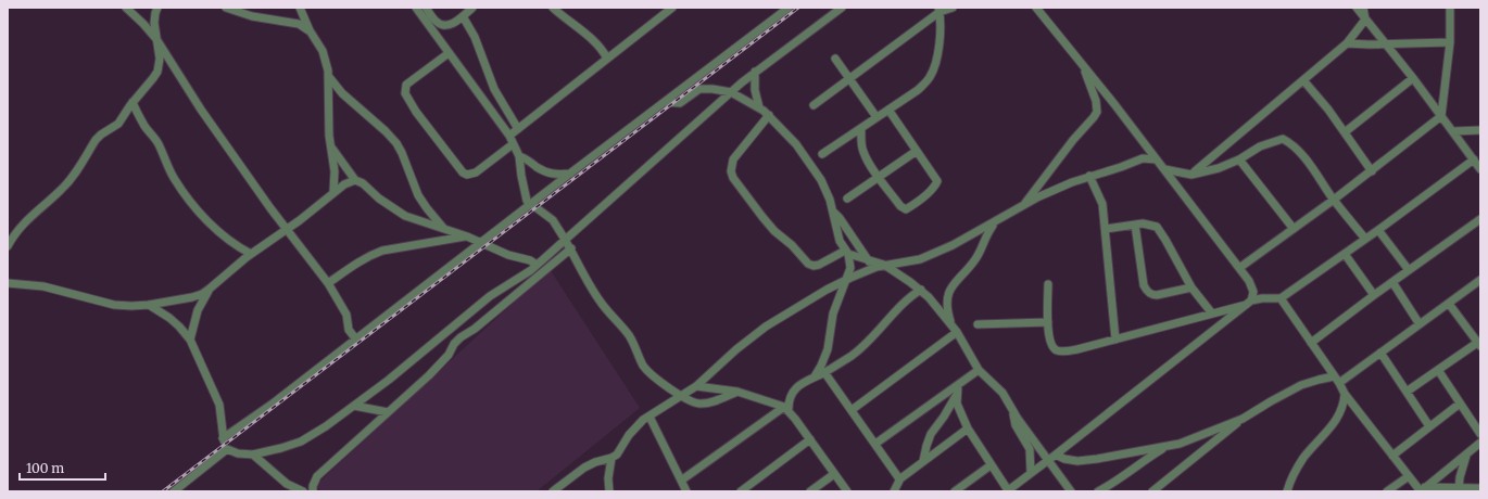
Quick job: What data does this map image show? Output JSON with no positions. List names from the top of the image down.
{
  "scale_bar": "100 m"
}
